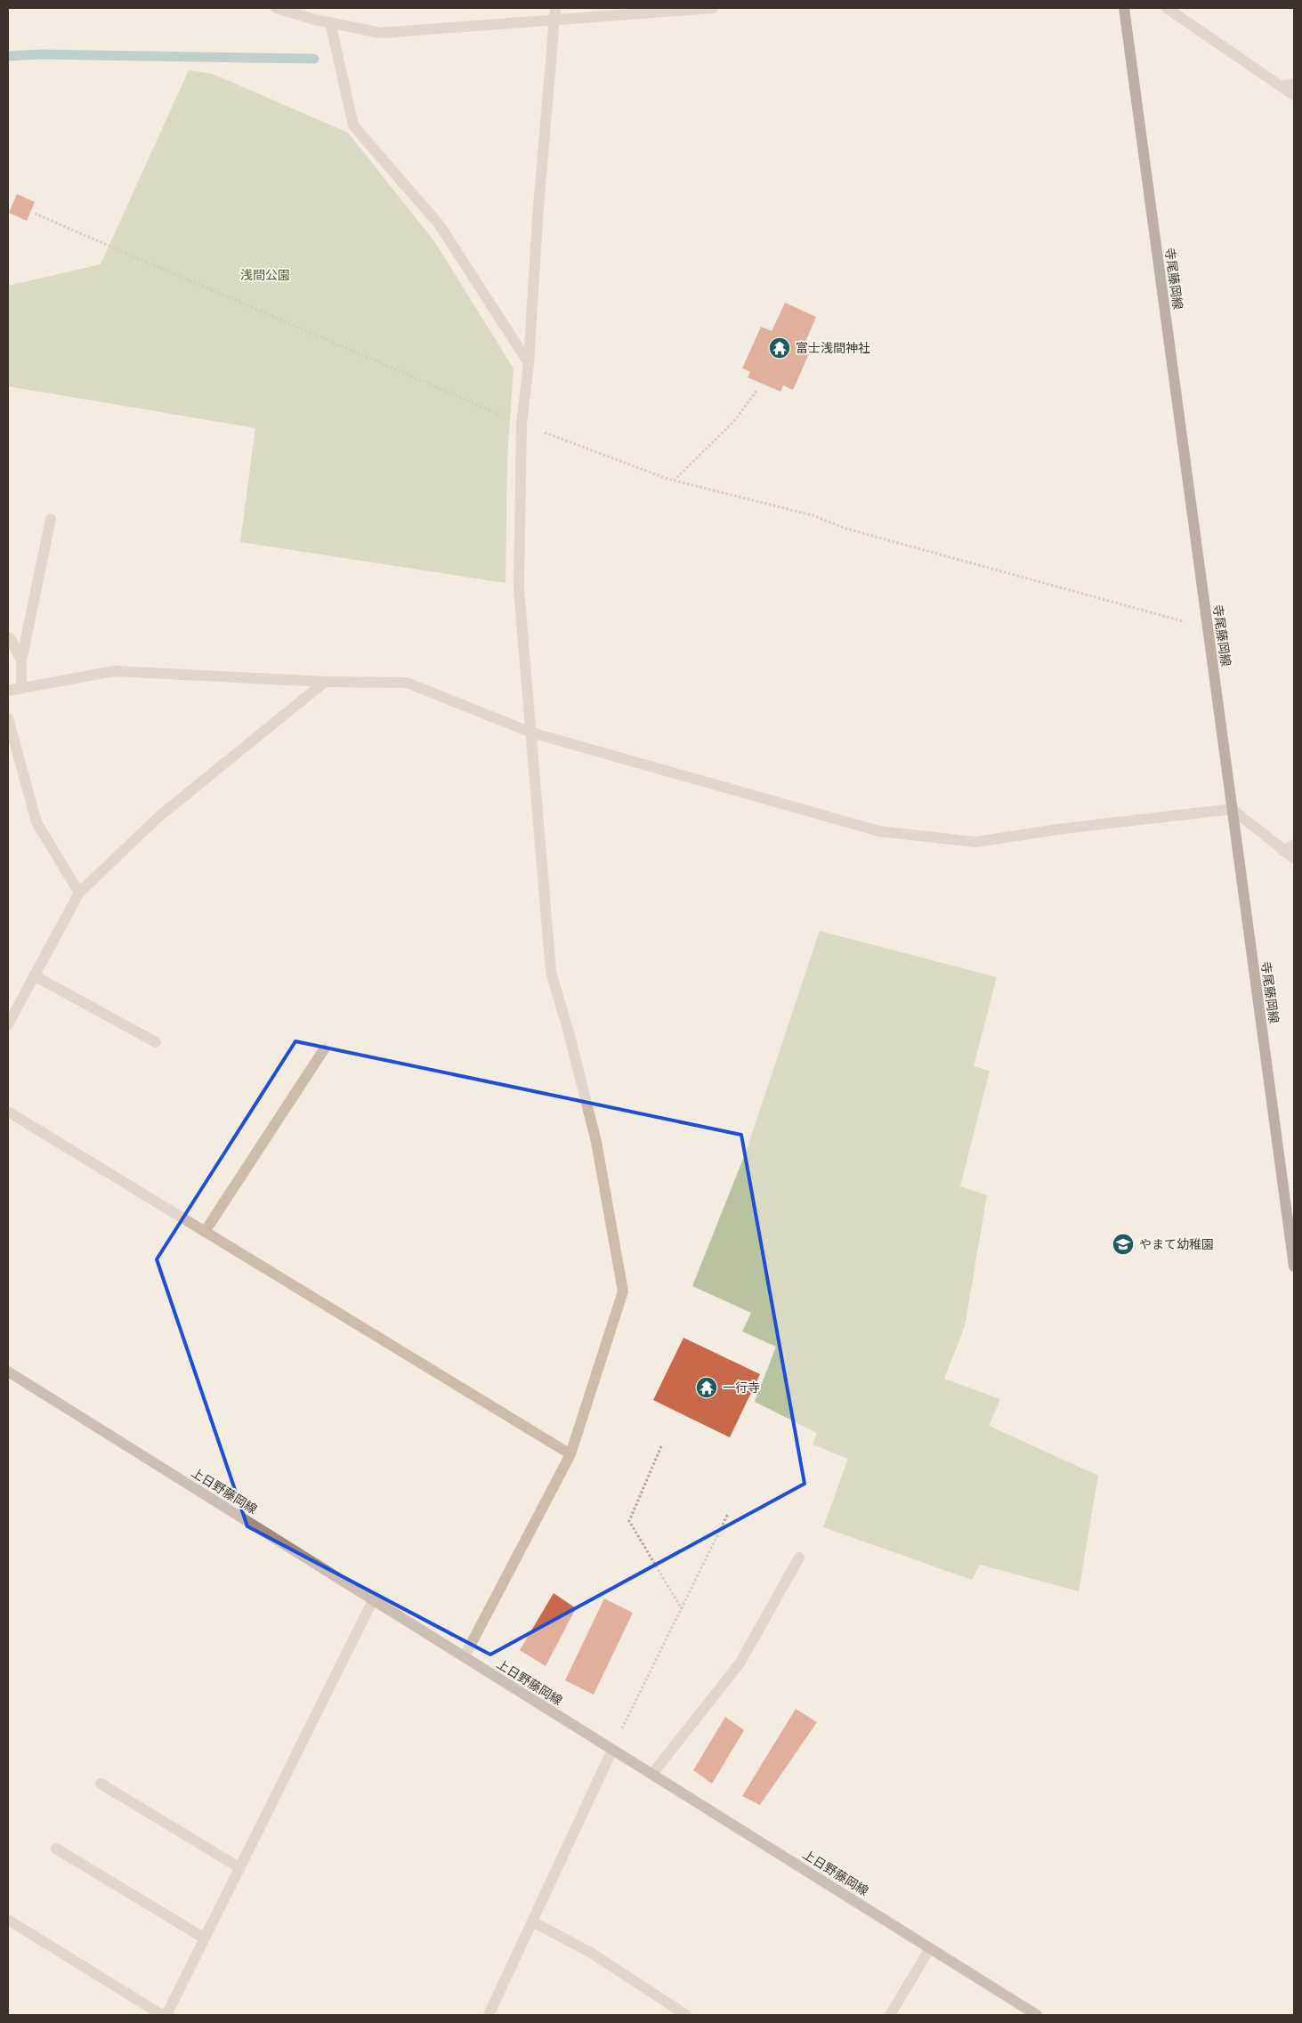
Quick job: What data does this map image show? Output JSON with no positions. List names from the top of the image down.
{
  "streets": {
    "main road": ["寺尾藤岡線", "上日野藤岡線"]
  },
  "parks": ["浅間公園"],
  "places": {
    "temple": ["富士浅間神社", "一行寺"],
    "school or university": ["やまて幼稚園"]
  }
}
